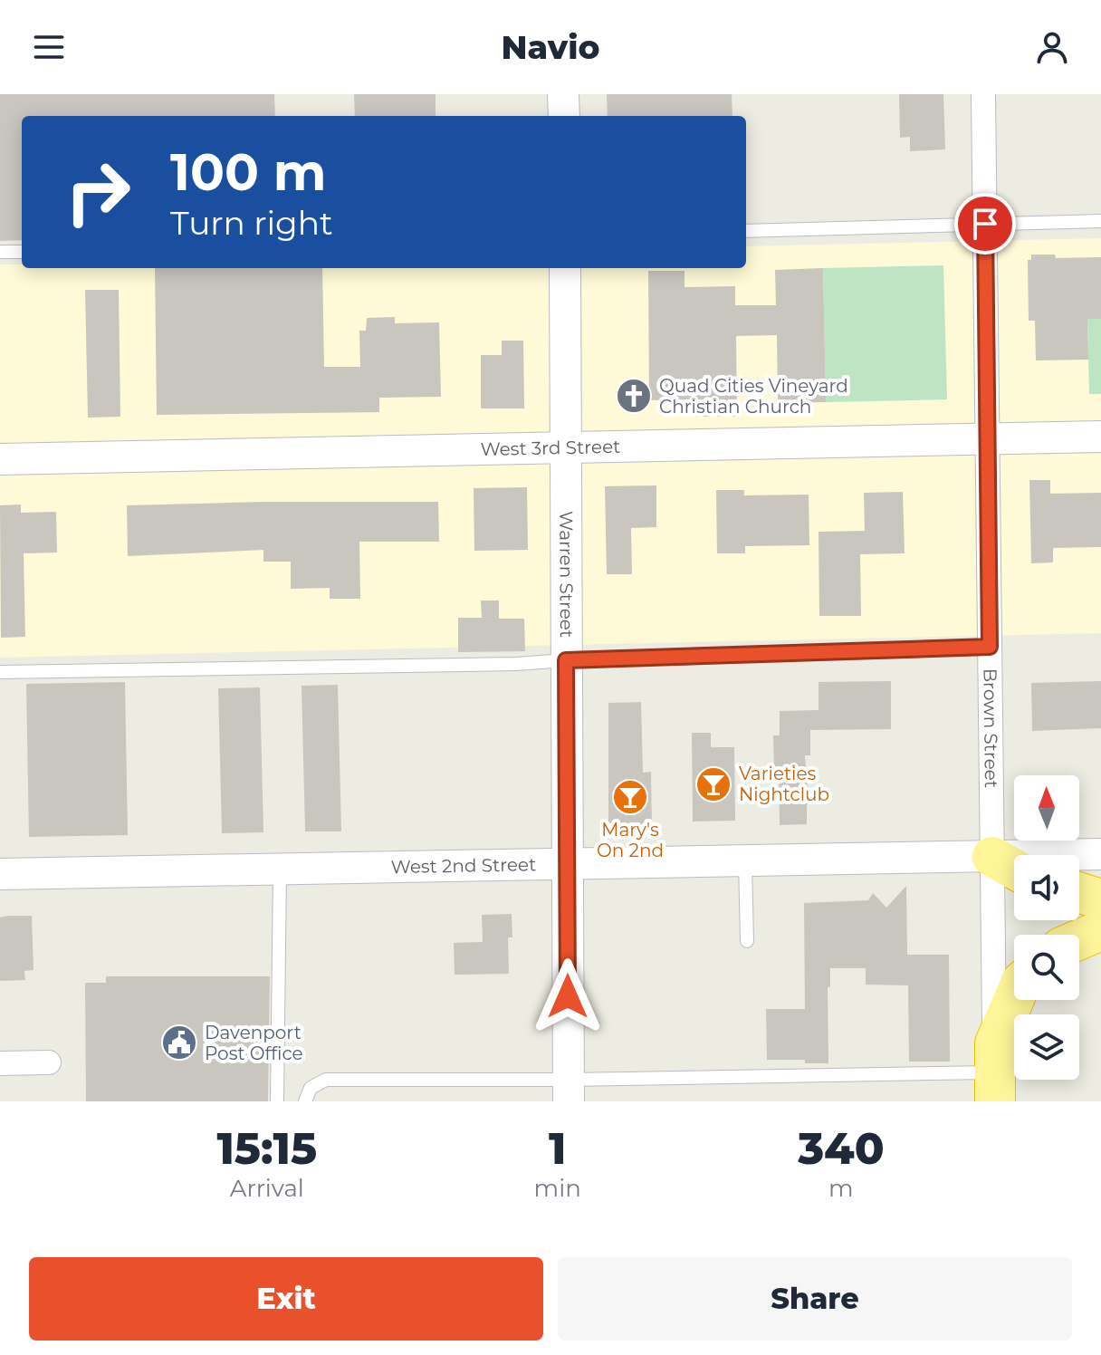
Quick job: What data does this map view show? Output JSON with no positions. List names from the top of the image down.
{
  "streets": {
    "street": [
      "West 3rd Street",
      "Warren Street",
      "Brown Street",
      "West 2nd Street"
    ]
  },
  "crossings": [
    ["West 3rd Street", "Warren Street"],
    ["West 3rd Street", "Brown Street"],
    ["Warren Street", "West 2nd Street"],
    ["Brown Street", "West 2nd Street"]
  ],
  "places": {
    "church": ["Quad Cities Vineyard Christian Church"],
    "bar": ["Varieties Nightclub", "Mary's On 2nd"],
    "public building": ["Davenport Post Office"]
  },
  "north": "top",
  "page": {
    "header": "Navio",
    "turn": ["100 m", "Turn right"],
    "eta": [
      "15:15",
      "Arrival",
      "1",
      "min",
      "340",
      "m"
    ],
    "buttons": ["Exit", "Share"]
  }
}
